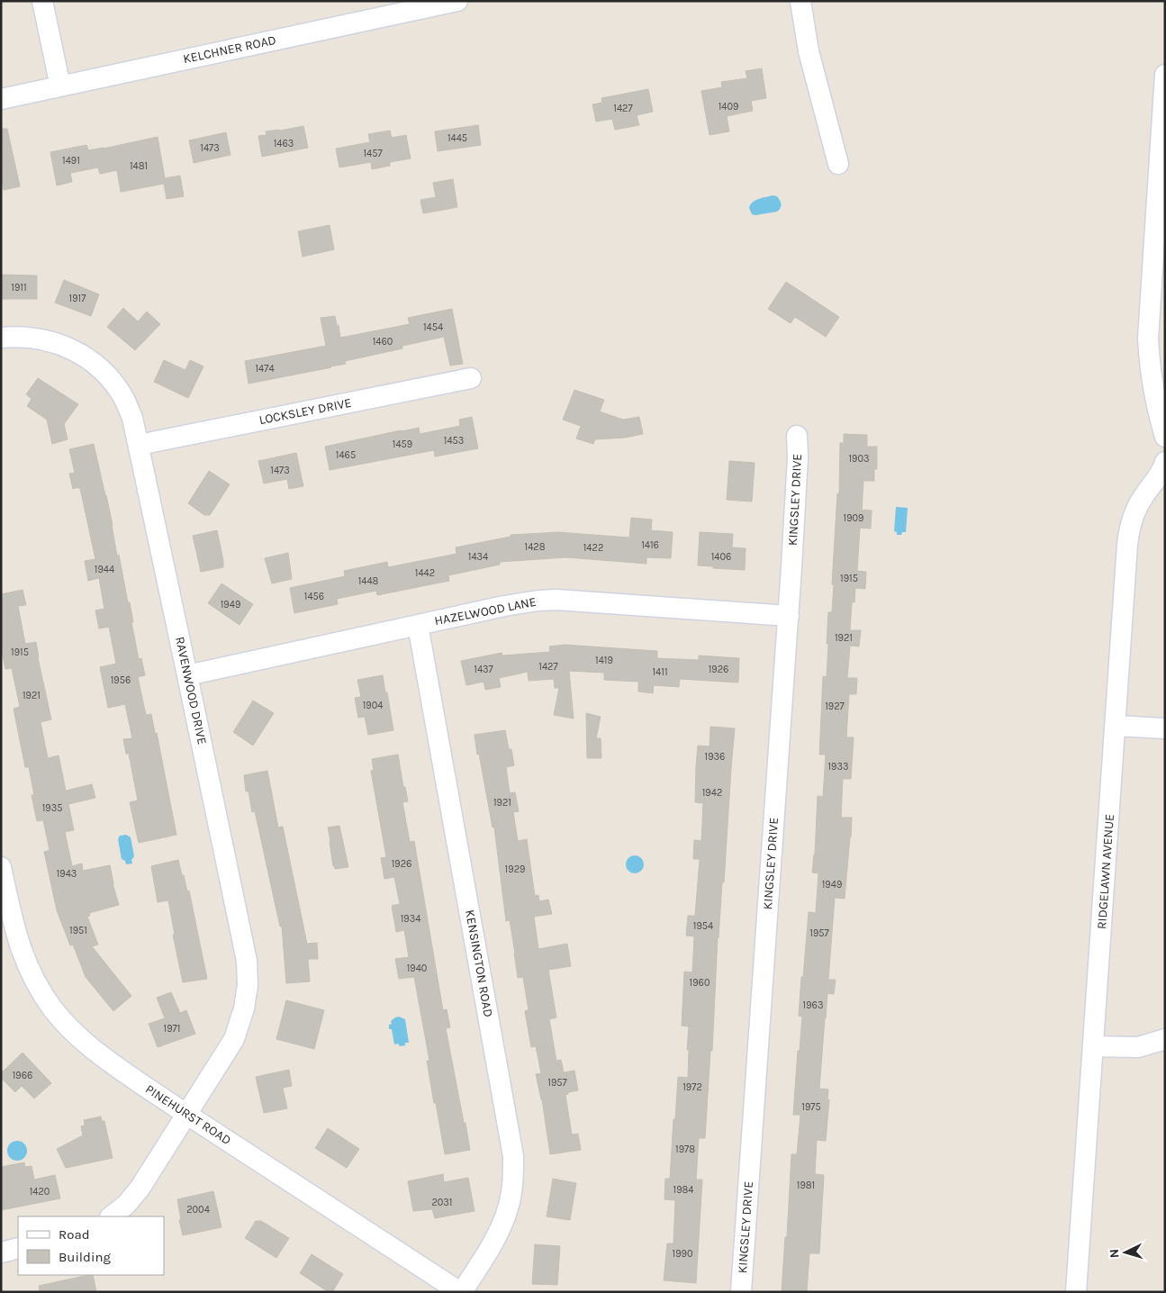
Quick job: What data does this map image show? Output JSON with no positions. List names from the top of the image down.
{
  "streets": {
    "street": [
      "KELCHNER ROAD",
      "LOCKSLEY DRIVE",
      "KINGSLEY DRIVE",
      "HAZELWOOD LANE",
      "RAVENWOOD DRIVE",
      "RIDGELAWN AVENUE",
      "KENSINGTON ROAD",
      "PINEHURST ROAD"
    ]
  },
  "crossings": [
    ["LOCKSLEY DRIVE", "RAVENWOOD DRIVE"],
    ["KINGSLEY DRIVE", "HAZELWOOD LANE"],
    ["HAZELWOOD LANE", "RAVENWOOD DRIVE"],
    ["HAZELWOOD LANE", "KENSINGTON ROAD"],
    ["RAVENWOOD DRIVE", "PINEHURST ROAD"],
    ["KENSINGTON ROAD", "PINEHURST ROAD"]
  ],
  "house_numbers": [
    "1409",
    "1427",
    "1445",
    "1463",
    "1473",
    "1457",
    "1491",
    "1481",
    "1911",
    "1917",
    "1454",
    "1460",
    "1474",
    "1453",
    "1459",
    "1465",
    "1903",
    "1473",
    "1909",
    "1416",
    "1428",
    "1422",
    "1434",
    "1406",
    "1944",
    "1442",
    "1915",
    "1448",
    "1456",
    "1949",
    "1921",
    "1915",
    "1419",
    "1427",
    "1437",
    "1926",
    "1411",
    "1956",
    "1921",
    "1904",
    "1927",
    "1936",
    "1933",
    "1942",
    "1921",
    "1935",
    "1926",
    "1929",
    "1943",
    "1949",
    "1934",
    "1954",
    "1951",
    "1957",
    "1940",
    "1960",
    "1963",
    "1971",
    "1966",
    "1957",
    "1972",
    "1975",
    "1978",
    "1981",
    "1984",
    "1420",
    "2031",
    "2004",
    "1990"
  ],
  "legend": ["Road", "Building"],
  "north": "left"
}
